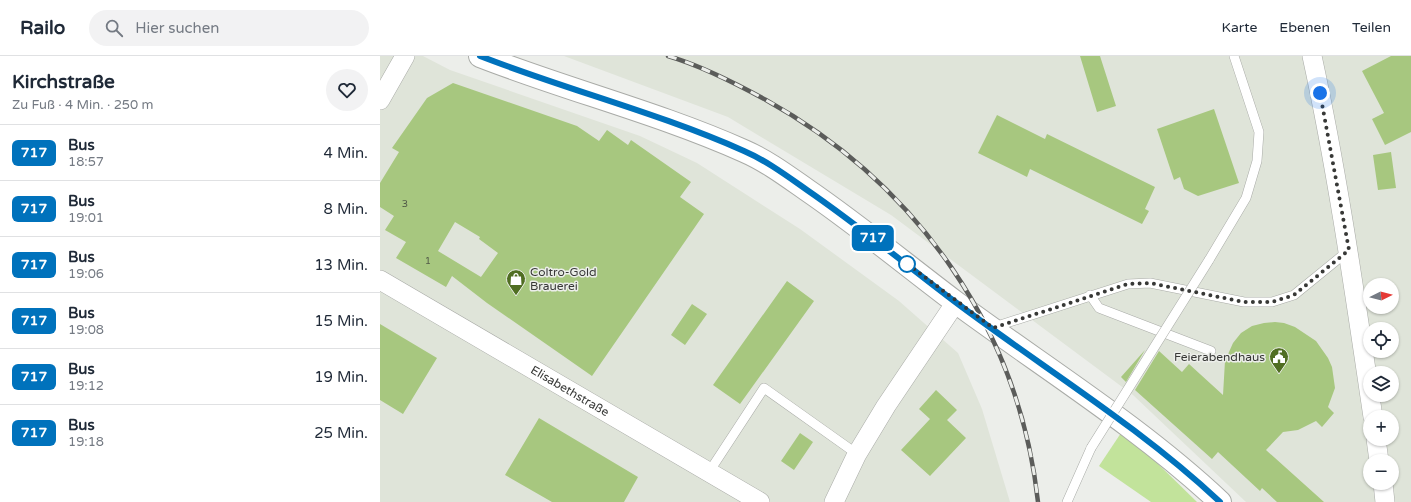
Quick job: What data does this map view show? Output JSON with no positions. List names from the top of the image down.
{
  "streets": {
    "street": ["Elisabethstraße"]
  },
  "places": {
    "shop": ["Coltro-Gold Brauerei"],
    "public building": ["Feierabendhaus"]
  },
  "lines": ["bus line 717"],
  "house_numbers": ["3", "1"],
  "north": "right",
  "page": {
    "header": "Railo",
    "search": "Hier suchen",
    "nav": ["Karte", "Ebenen", "Teilen"],
    "heading": ["Kirchstraße", "Zu Fuß · 4 Min. · 250 m"],
    "on_map": "717",
    "list": [
      {
        "mark": "717",
        "name": "Bus",
        "note": "18:57",
        "value": "4 Min."
      },
      {
        "mark": "717",
        "name": "Bus",
        "note": "19:01",
        "value": "8 Min."
      },
      {
        "mark": "717",
        "name": "Bus",
        "note": "19:06",
        "value": "13 Min."
      },
      {
        "mark": "717",
        "name": "Bus",
        "note": "19:08",
        "value": "15 Min."
      },
      {
        "mark": "717",
        "name": "Bus",
        "note": "19:12",
        "value": "19 Min."
      },
      {
        "mark": "717",
        "name": "Bus",
        "note": "19:18",
        "value": "25 Min."
      }
    ],
    "map_buttons": ["+", "−"]
  }
}
